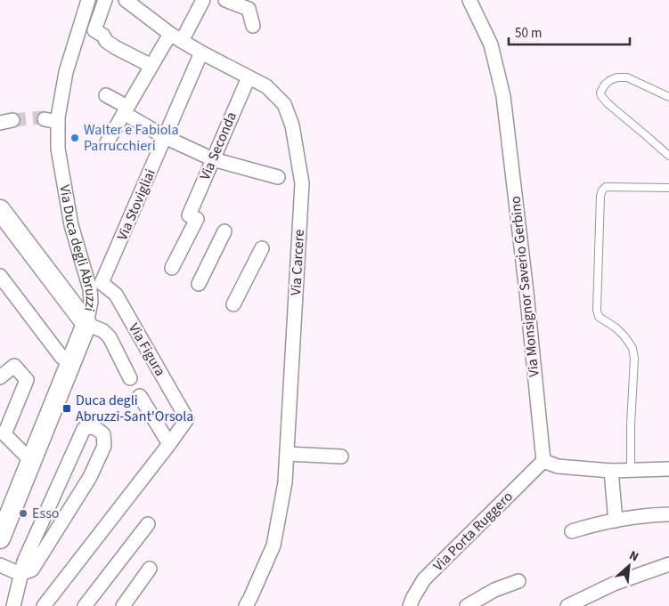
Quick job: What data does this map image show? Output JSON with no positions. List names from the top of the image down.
{
  "streets": {
    "street": [
      "Via Seconda",
      "Via Stovigliai",
      "Via Duca degli Abruzzi",
      "Via Carcere",
      "Via Monsignor Saverio Gerbino",
      "Via Figura",
      "Via Porta Ruggero"
    ]
  },
  "crossings": [
    ["Via Seconda", "Via Carcere"],
    ["Via Stovigliai", "Via Duca degli Abruzzi"],
    ["Via Stovigliai", "Via Carcere"],
    ["Via Stovigliai", "Via Figura"],
    ["Via Duca degli Abruzzi", "Via Figura"],
    ["Via Monsignor Saverio Gerbino", "Via Porta Ruggero"]
  ],
  "places": {
    "other": ["Walter e Fabiola Parrucchieri", "Esso"],
    "transit": ["Duca degli Abruzzi-Sant'Orsola"]
  },
  "scale_bar": "50 m",
  "north": "top right"
}
